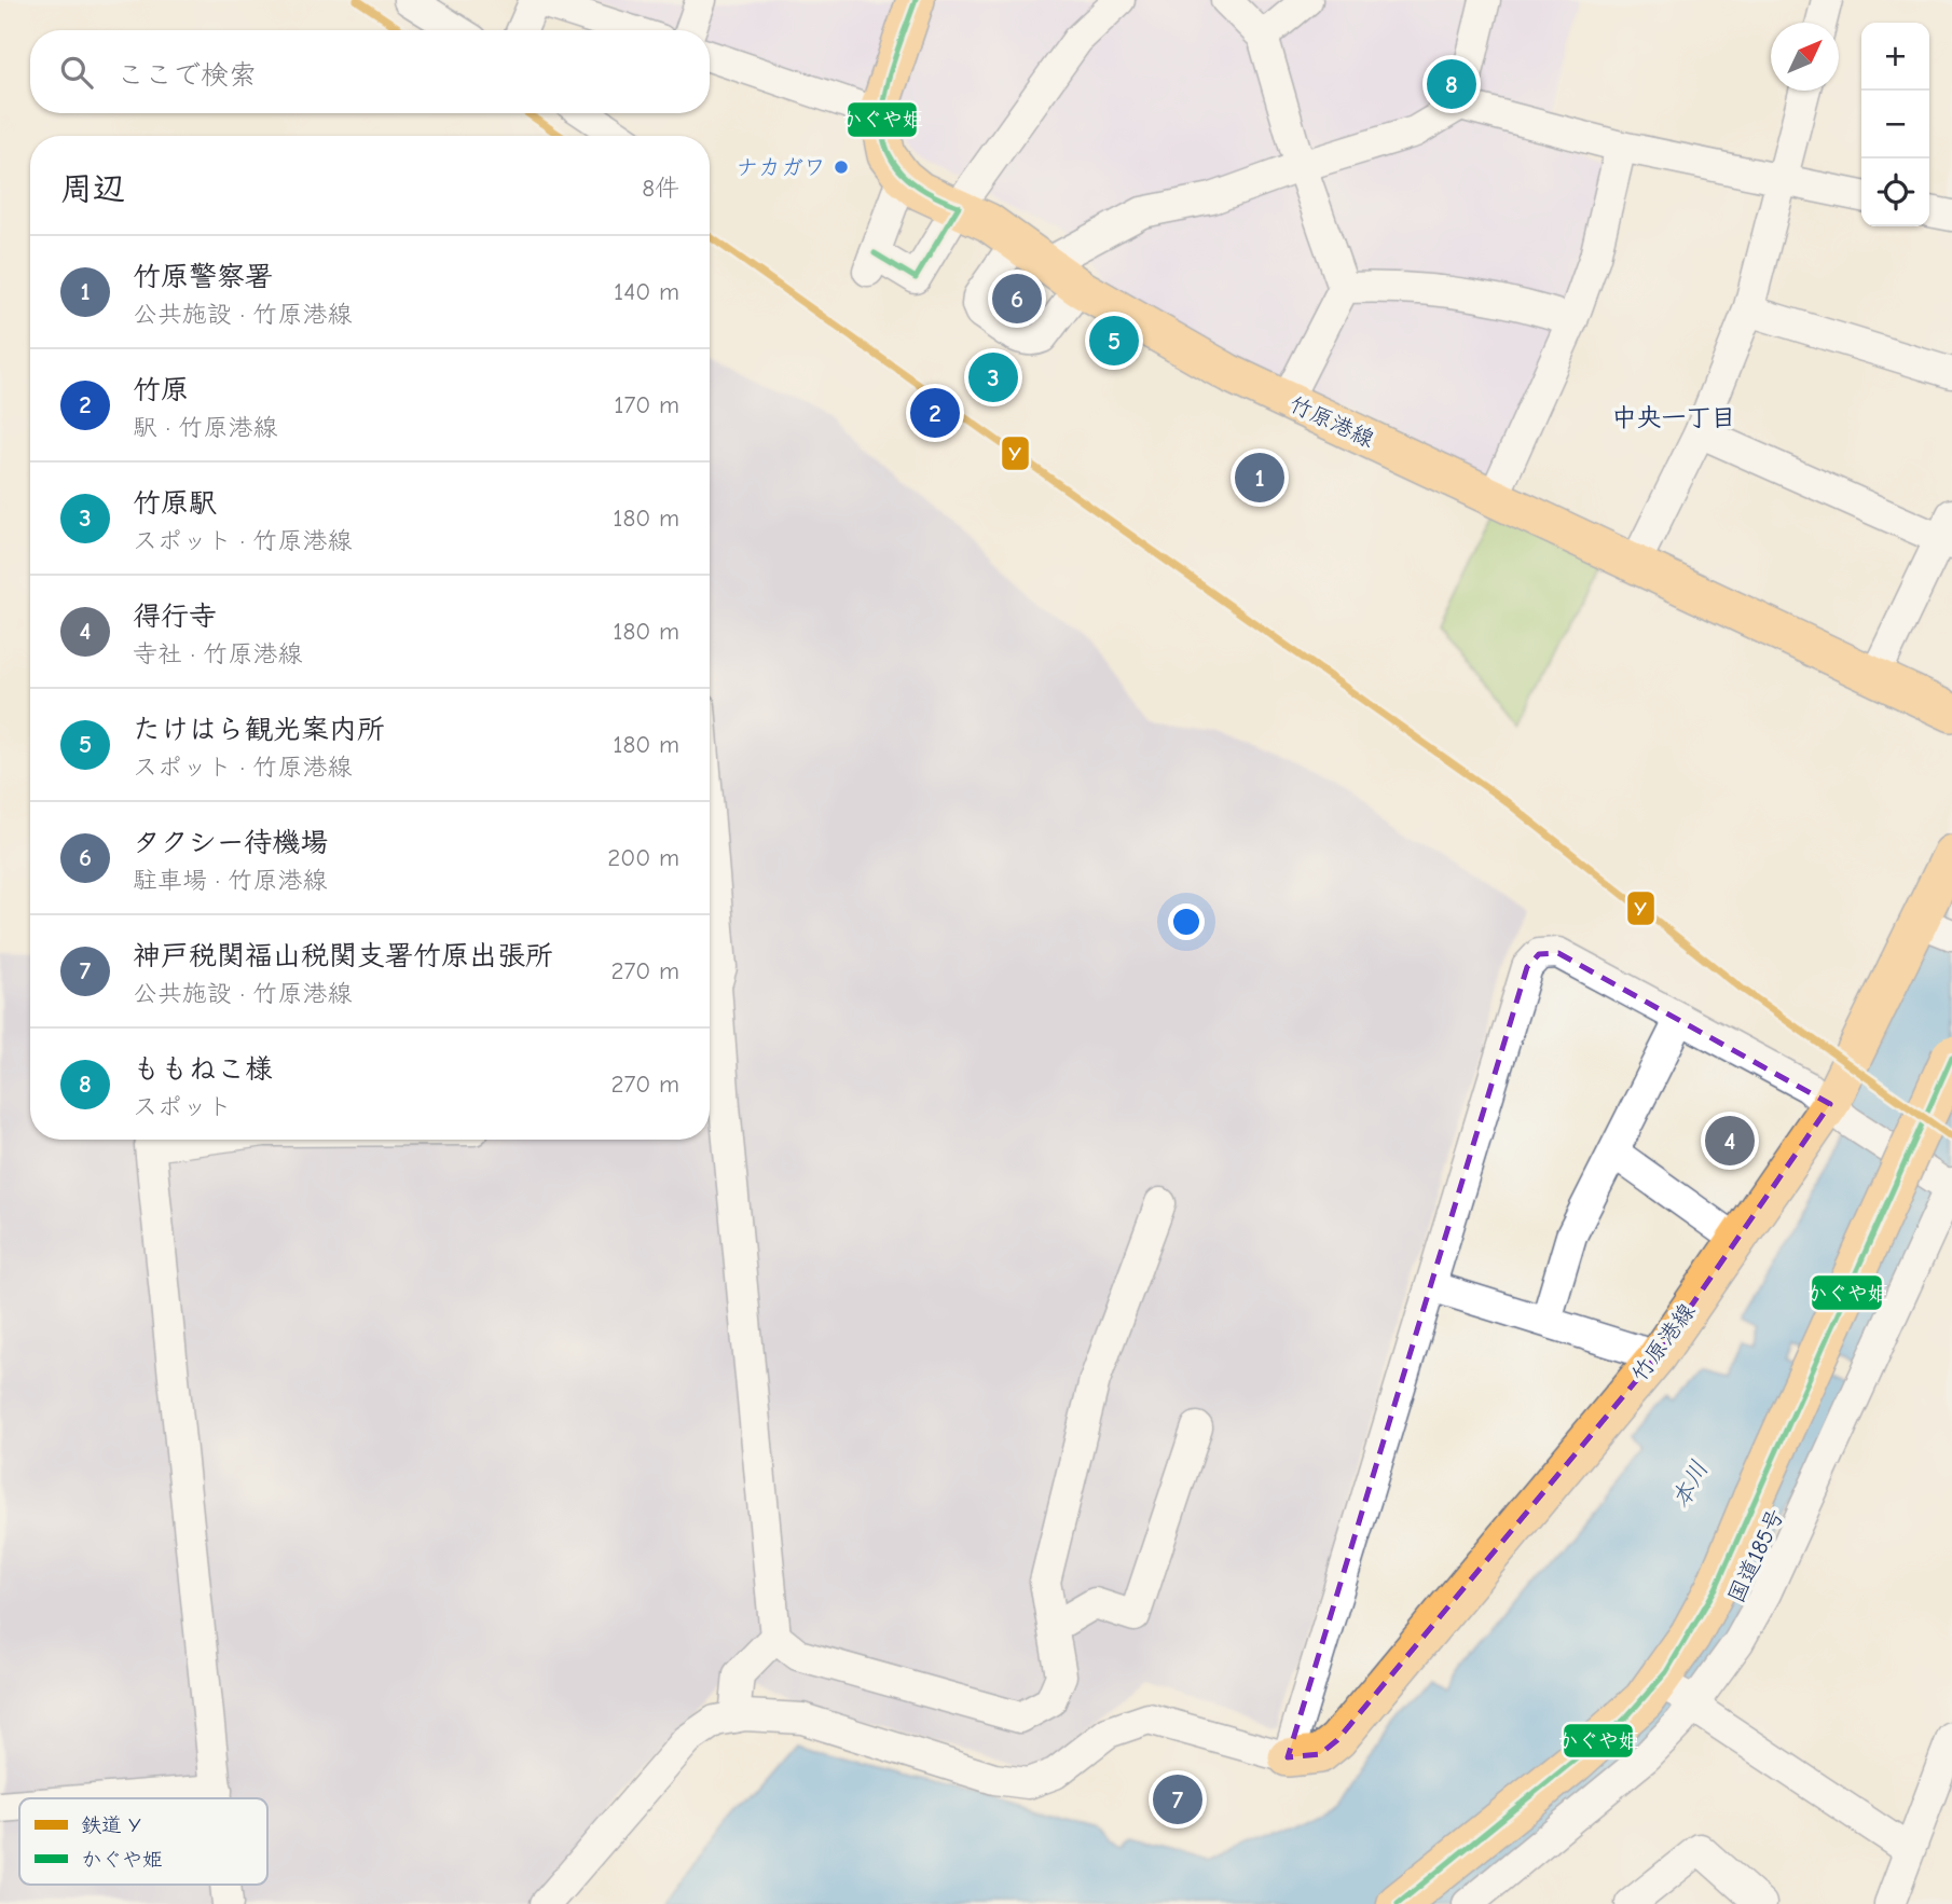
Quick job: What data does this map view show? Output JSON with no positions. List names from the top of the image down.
{
  "streets": {
    "highway": ["国道185号"],
    "main road": ["竹原港線"]
  },
  "districts": ["中央一丁目"],
  "water": ["本川"],
  "places": ["ナカガワ"],
  "lines": ["rail line Y", "transit line かぐや姫"],
  "legend": ["鉄道 Y", "かぐや姫"],
  "north": "top right",
  "page": {
    "map_buttons": ["+", "−"],
    "search": "ここで検索",
    "pins": [
      "8",
      "6",
      "5",
      "3",
      "2",
      "1",
      "4",
      "7"
    ],
    "heading": ["周辺", "8件"],
    "list": [
      {
        "mark": "1",
        "name": "竹原警察署",
        "note": "公共施設 · 竹原港線",
        "value": "140 m"
      },
      {
        "mark": "2",
        "name": "竹原",
        "note": "駅 · 竹原港線",
        "value": "170 m"
      },
      {
        "mark": "3",
        "name": "竹原駅",
        "note": "スポット · 竹原港線",
        "value": "180 m"
      },
      {
        "mark": "4",
        "name": "得行寺",
        "note": "寺社 · 竹原港線",
        "value": "180 m"
      },
      {
        "mark": "5",
        "name": "たけはら観光案内所",
        "note": "スポット · 竹原港線",
        "value": "180 m"
      },
      {
        "mark": "6",
        "name": "タクシー待機場",
        "note": "駐車場 · 竹原港線",
        "value": "200 m"
      },
      {
        "mark": "7",
        "name": "神戸税関福山税関支署竹原出張所",
        "note": "公共施設 · 竹原港線",
        "value": "270 m"
      },
      {
        "mark": "8",
        "name": "ももねこ様",
        "note": "スポット",
        "value": "270 m"
      }
    ]
  }
}
